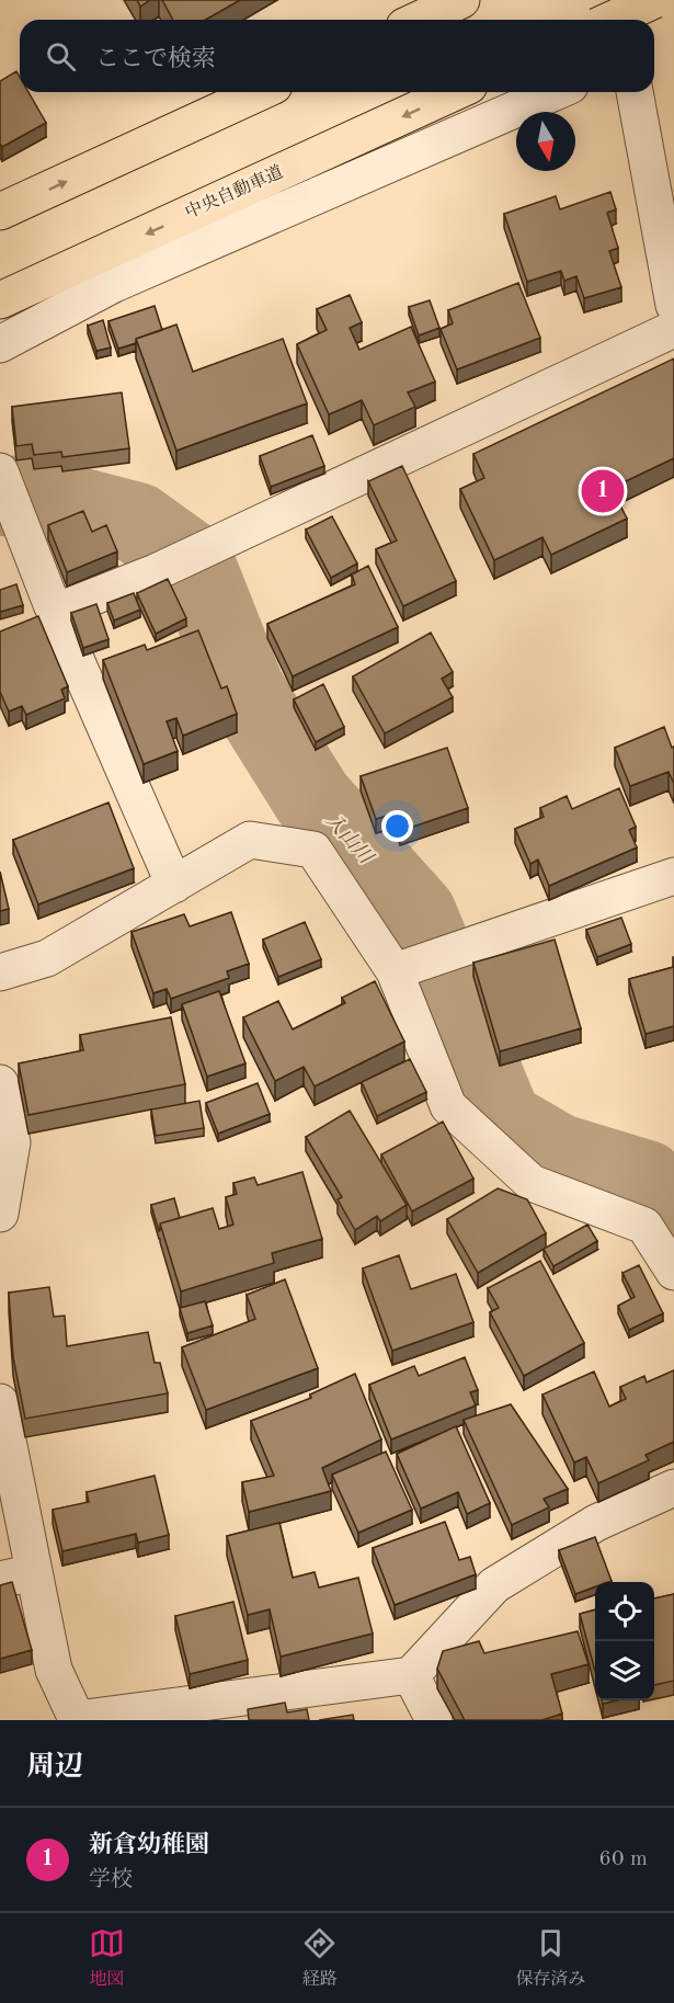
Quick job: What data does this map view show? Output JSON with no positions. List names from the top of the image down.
{
  "streets": {
    "highway": ["中央自動車道"]
  },
  "water": ["入山川"],
  "north": "bottom",
  "page": {
    "search": "ここで検索",
    "pins": "1",
    "heading": "周辺",
    "list": [
      {
        "mark": "1",
        "name": "新倉幼稚園",
        "note": "学校",
        "value": "60 m"
      }
    ],
    "nav": ["地図", "経路", "保存済み"]
  }
}
